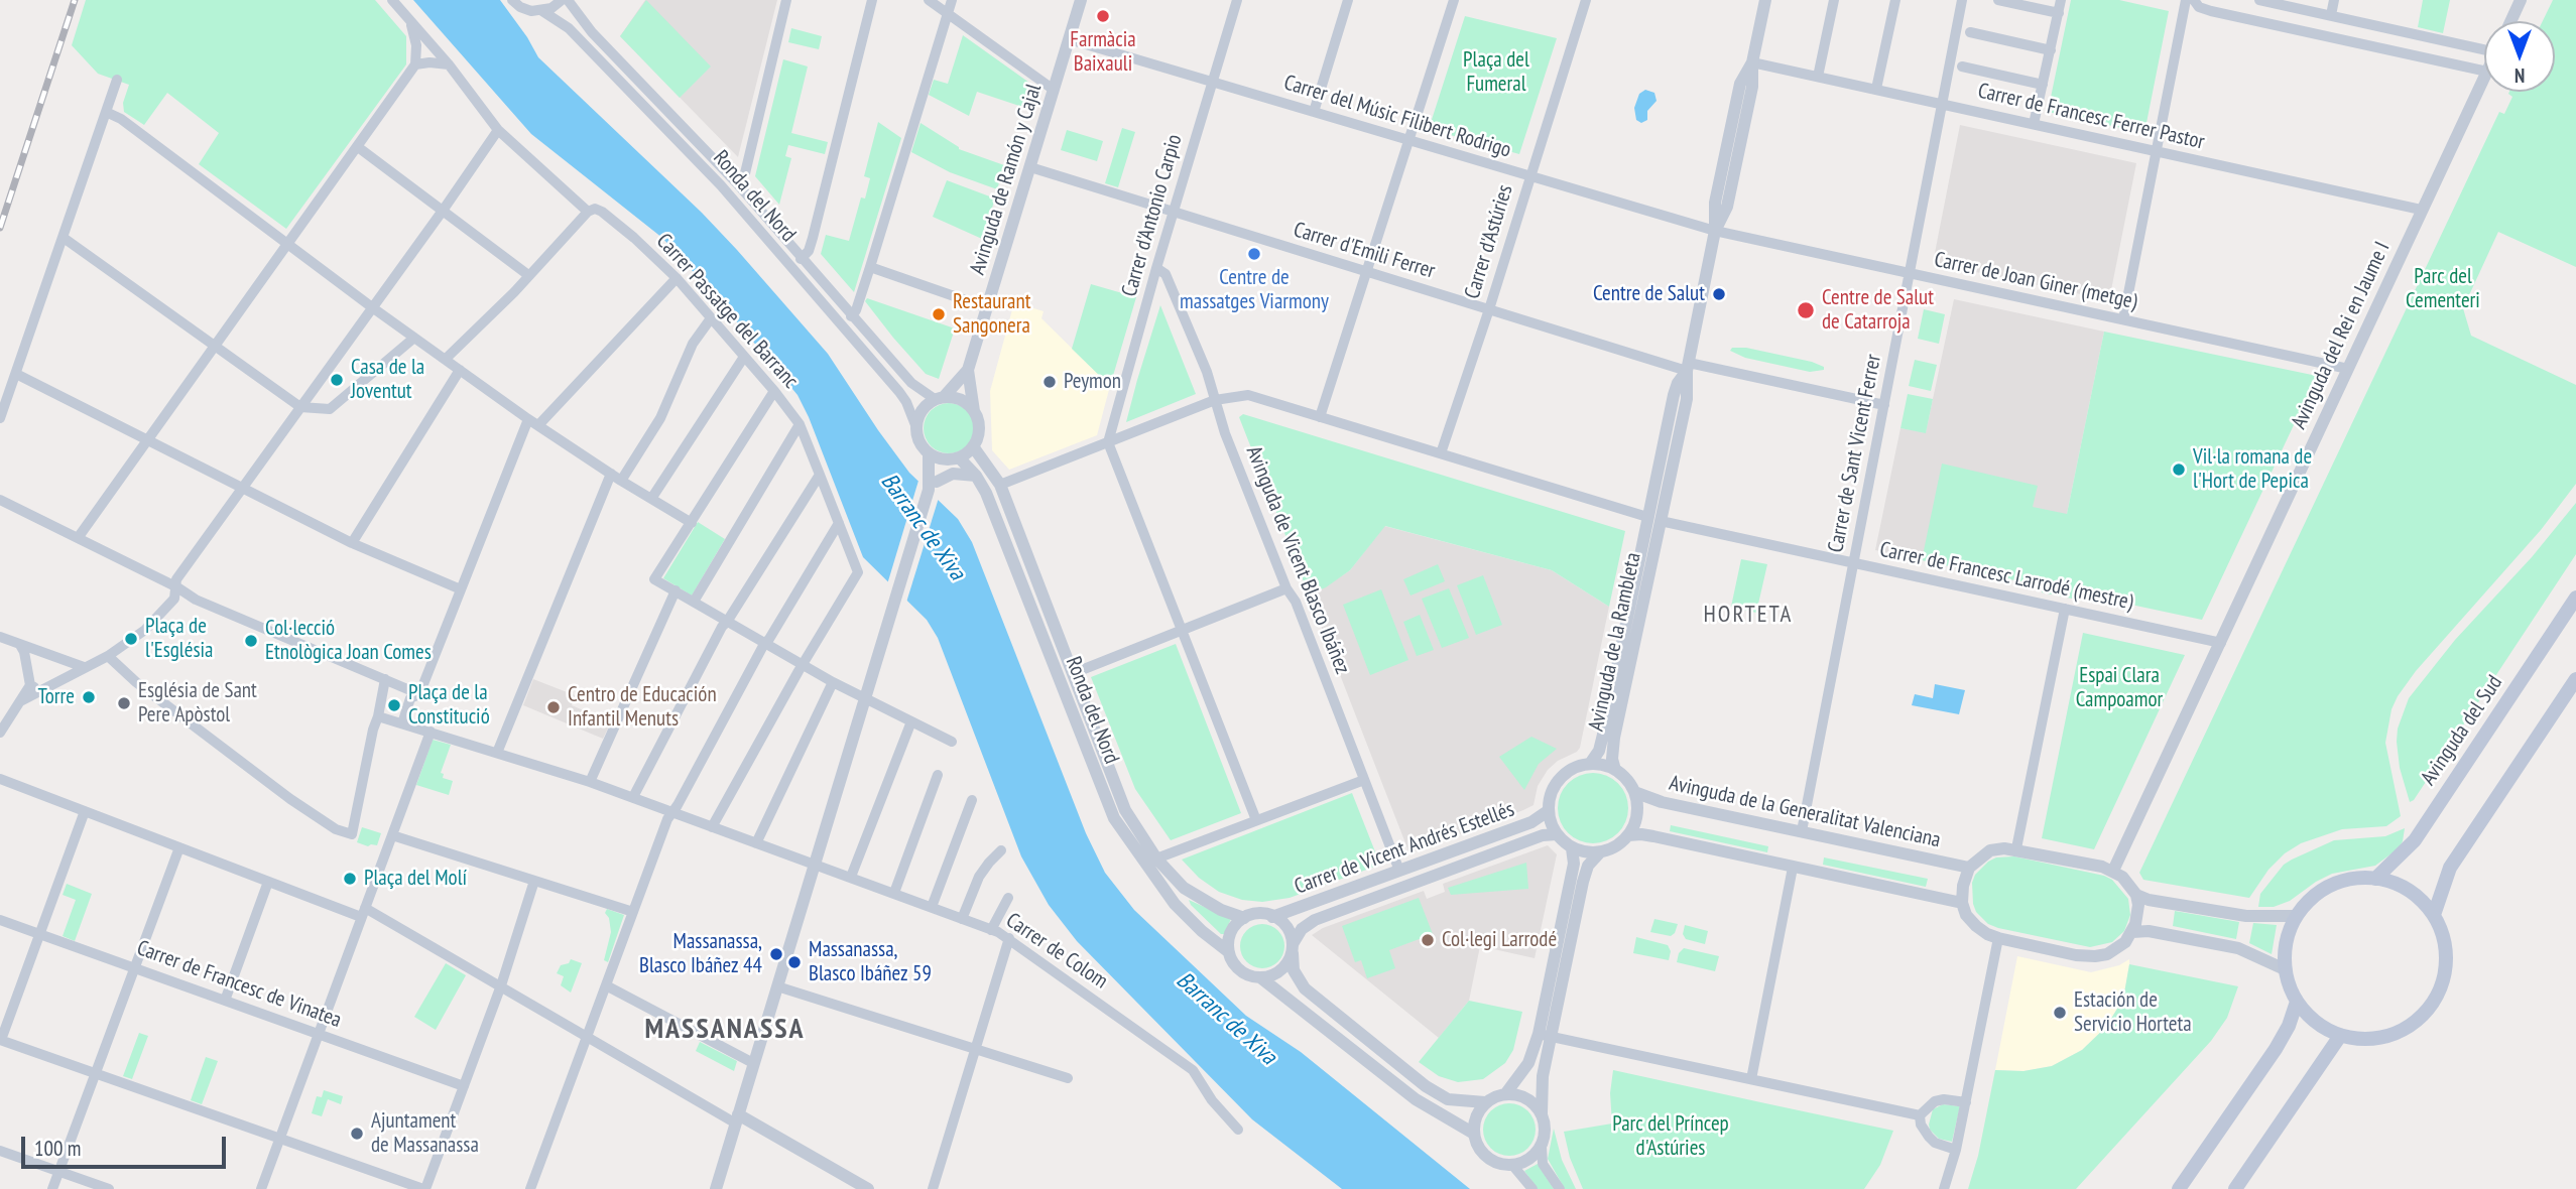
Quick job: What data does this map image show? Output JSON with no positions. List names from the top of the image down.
{
  "streets": {
    "main road": ["Avinguda del Sud"],
    "street": [
      "Carrer del Músic Filibert Rodrigo",
      "Carrer de Francesc Ferrer Pastor",
      "Avinguda de Ramón y Cajal",
      "Ronda del Nord",
      "Carrer d'Antonio Carpio",
      "Carrer d'Astúries",
      "Carrer d'Emili Ferrer",
      "Carrer de Joan Giner (metge)",
      "Carrer Passatge del Barranc",
      "Avinguda del Rei en Jaume I",
      "Carrer de Sant Vicent Ferrer",
      "Avinguda de Vicent Blasco Ibáñez",
      "Carrer de Francesc Larrodé (mestre)",
      "Avinguda de la Rambleta",
      "Avinguda de la Generalitat Valenciana",
      "Carrer de Vicent Andrés Estellés",
      "Carrer de Colom",
      "Carrer de Francesc de Vinatea"
    ]
  },
  "crossings": [
    ["Carrer del Músic Filibert Rodrigo", "Avinguda de Ramón y Cajal"],
    ["Carrer del Músic Filibert Rodrigo", "Carrer d'Antonio Carpio"],
    ["Carrer del Músic Filibert Rodrigo", "Carrer d'Astúries"],
    ["Carrer del Músic Filibert Rodrigo", "Carrer de Joan Giner (metge)"],
    ["Carrer del Músic Filibert Rodrigo", "Avinguda de la Rambleta"],
    ["Carrer de Francesc Ferrer Pastor", "Avinguda del Rei en Jaume I"],
    ["Carrer de Francesc Ferrer Pastor", "Carrer de Sant Vicent Ferrer"],
    ["Carrer de Francesc Ferrer Pastor", "Avinguda de la Rambleta"],
    ["Avinguda de Ramón y Cajal", "Ronda del Nord"],
    ["Avinguda de Ramón y Cajal", "Carrer d'Emili Ferrer"],
    ["Ronda del Nord", "Carrer de Vicent Andrés Estellés"],
    ["Carrer d'Antonio Carpio", "Carrer d'Emili Ferrer"],
    ["Carrer d'Antonio Carpio", "Avinguda de Vicent Blasco Ibáñez"],
    ["Carrer d'Astúries", "Carrer d'Emili Ferrer"],
    ["Carrer d'Astúries", "Carrer de Francesc Larrodé (mestre)"],
    ["Carrer d'Emili Ferrer", "Carrer de Sant Vicent Ferrer"],
    ["Carrer d'Emili Ferrer", "Avinguda de la Rambleta"],
    ["Carrer de Joan Giner (metge)", "Avinguda del Rei en Jaume I"],
    ["Carrer de Joan Giner (metge)", "Carrer de Sant Vicent Ferrer"],
    ["Carrer de Joan Giner (metge)", "Avinguda de la Rambleta"],
    ["Avinguda del Rei en Jaume I", "Carrer de Francesc Larrodé (mestre)"],
    ["Carrer de Sant Vicent Ferrer", "Carrer de Francesc Larrodé (mestre)"],
    ["Carrer de Sant Vicent Ferrer", "Avinguda de la Generalitat Valenciana"],
    ["Avinguda de Vicent Blasco Ibáñez", "Carrer de Francesc Larrodé (mestre)"],
    ["Avinguda de Vicent Blasco Ibáñez", "Carrer de Vicent Andrés Estellés"],
    ["Carrer de Francesc Larrodé (mestre)", "Avinguda de la Rambleta"],
    ["Avinguda de la Rambleta", "Avinguda de la Generalitat Valenciana"],
    ["Avinguda de la Rambleta", "Carrer de Vicent Andrés Estellés"],
    ["Avinguda de la Generalitat Valenciana", "Carrer de Vicent Andrés Estellés"]
  ],
  "districts": ["HORTETA", "MASSANASSA"],
  "water": ["Barranc de Xiva"],
  "parks": [
    "Plaça del Fumeral",
    "Parc del Cementeri",
    "Espai Clara Campoamor",
    "Parc del Príncep d'Astúries"
  ],
  "places": [
    "Farmàcia Baixauli",
    "Centre de massatges Viarmony",
    "Centre de Salut",
    "Centre de Salut de Catarroja",
    "Restaurant Sangonera",
    "Casa de la Joventut",
    "Peymon",
    "Vil·la romana de l'Hort de Pepica",
    "Plaça de l'Església",
    "Col·lecció Etnològica Joan Comes",
    "Torre",
    "Església de Sant Pere Apòstol",
    "Plaça de la Constitució",
    "Centro de Educación Infantil Menuts",
    "Plaça del Molí",
    "Col·legi Larrodé",
    "Massanassa, Blasco Ibáñez 44",
    "Massanassa, Blasco Ibáñez 59",
    "Estación de Servicio Horteta",
    "Ajuntament de Massanassa"
  ],
  "scale_bar": "100 m",
  "north": "bottom"
}
